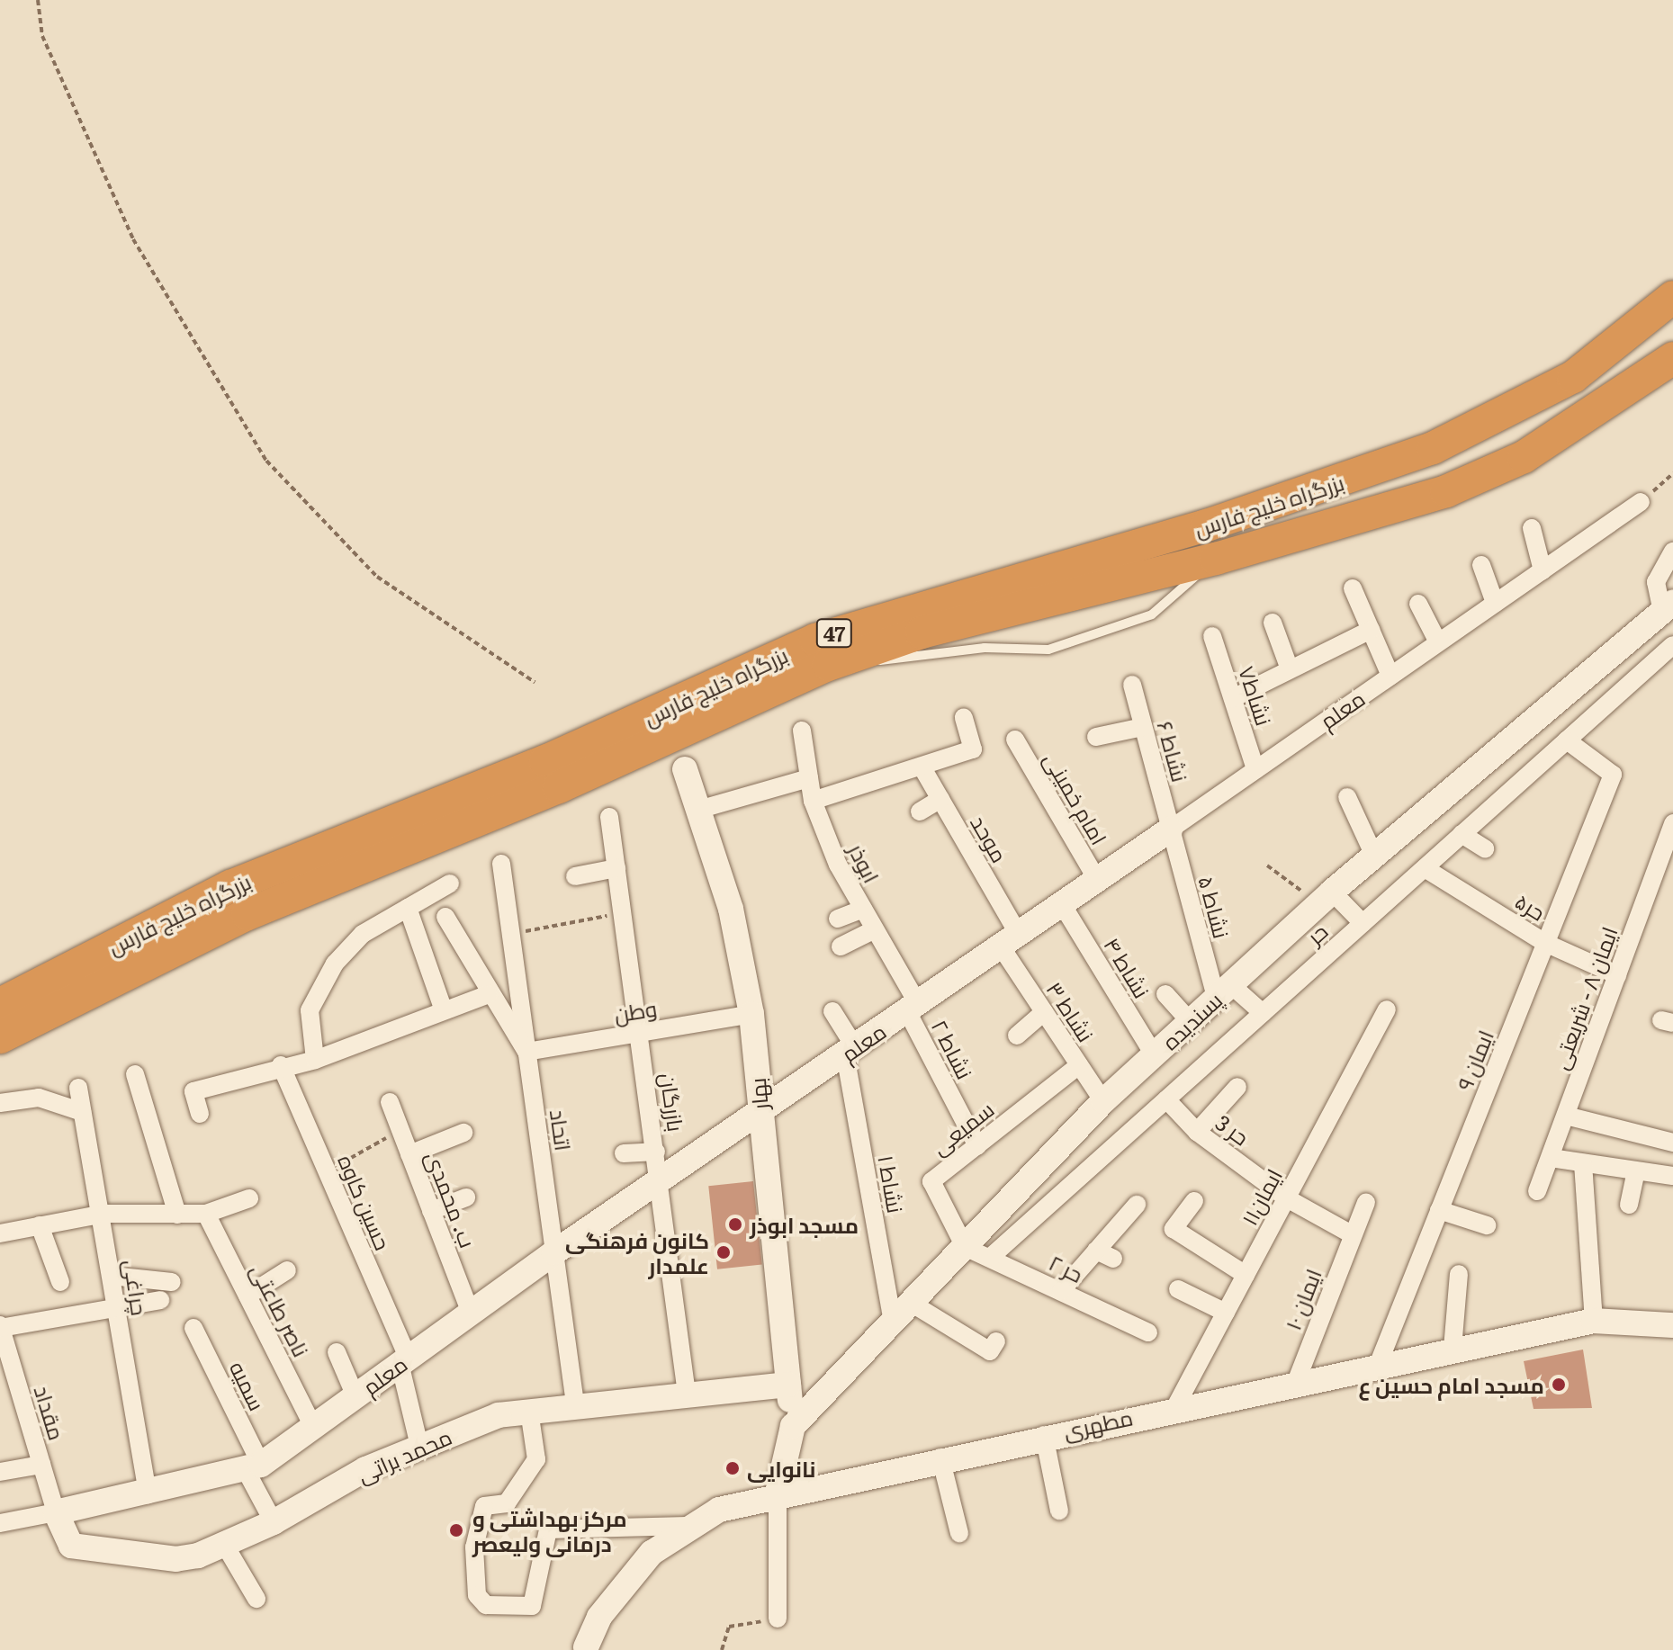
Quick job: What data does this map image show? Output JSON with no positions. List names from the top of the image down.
{
  "streets": {
    "highway": ["بزرگراه خلیج فارس", "47"],
    "street": [
      "نشاط۷",
      "معلم",
      "نشاط ۶",
      "امام خمینی",
      "موحد",
      "ابوذر",
      "حر۵",
      "نشاط ۵",
      "حر",
      "نشاط ۴",
      "ایمان ۸ - شریعتی",
      "وطن",
      "نشاط ۳",
      "پسندیده",
      "نشاط ۲",
      "ایمان ۹",
      "بهار",
      "بازرگان",
      "سمیعی",
      "حر 3",
      "اتحاد",
      "نشاط ۱",
      "ایمان۱۱",
      "ب. محمدی",
      "حسین کاوه",
      "حر ۲",
      "چراغی",
      "ایمان ۱۰",
      "ناصر طاعتی",
      "سمیه",
      "مقداد",
      "مطهری",
      "محمد براتی"
    ]
  },
  "crossings": [
    ["نشاط۷", "معلم"],
    ["معلم", "نشاط ۶"],
    ["معلم", "امام خمینی"],
    ["معلم", "موحد"],
    ["معلم", "ابوذر"],
    ["معلم", "نشاط ۵"],
    ["معلم", "نشاط ۴"],
    ["معلم", "نشاط ۳"],
    ["معلم", "نشاط ۲"],
    ["معلم", "بهار"],
    ["معلم", "بازرگان"],
    ["معلم", "اتحاد"],
    ["معلم", "نشاط ۱"],
    ["معلم", "ب. محمدی"],
    ["معلم", "حسین کاوه"],
    ["معلم", "چراغی"],
    ["معلم", "ناصر طاعتی"],
    ["معلم", "سمیه"],
    ["معلم", "مقداد"],
    ["معلم", "محمد براتی"],
    ["نشاط ۶", "نشاط ۵"],
    ["موحد", "نشاط ۳"],
    ["ابوذر", "نشاط ۲"],
    ["حر۵", "حر"],
    ["حر۵", "ایمان ۸ - شریعتی"],
    ["حر۵", "ایمان ۹"],
    ["نشاط ۵", "پسندیده"],
    ["حر", "ایمان ۹"],
    ["حر", "حر 3"],
    ["حر", "حر ۲"],
    ["نشاط ۴", "پسندیده"],
    ["وطن", "بهار"],
    ["وطن", "بازرگان"],
    ["وطن", "اتحاد"],
    ["نشاط ۳", "پسندیده"],
    ["نشاط ۳", "سمیعی"],
    ["پسندیده", "بهار"],
    ["پسندیده", "سمیعی"],
    ["پسندیده", "نشاط ۱"],
    ["پسندیده", "حر ۲"],
    ["نشاط ۲", "سمیعی"],
    ["ایمان ۹", "مطهری"],
    ["بهار", "محمد براتی"],
    ["بازرگان", "محمد براتی"],
    ["سمیعی", "حر ۲"],
    ["حر 3", "ایمان۱۱"],
    ["حر 3", "ایمان ۱۰"],
    ["اتحاد", "محمد براتی"],
    ["ایمان۱۱", "مطهری"],
    ["حسین کاوه", "محمد براتی"],
    ["ایمان ۱۰", "مطهری"],
    ["سمیه", "محمد براتی"],
    ["مقداد", "محمد براتی"]
  ],
  "places": [
    "مسجد ابوذر",
    "کانون فرهنگی علمدار",
    "مسجد امام حسین ع",
    "نانوایی",
    "مرکز بهداشتی و درمانی ولیعصر"
  ]
}
